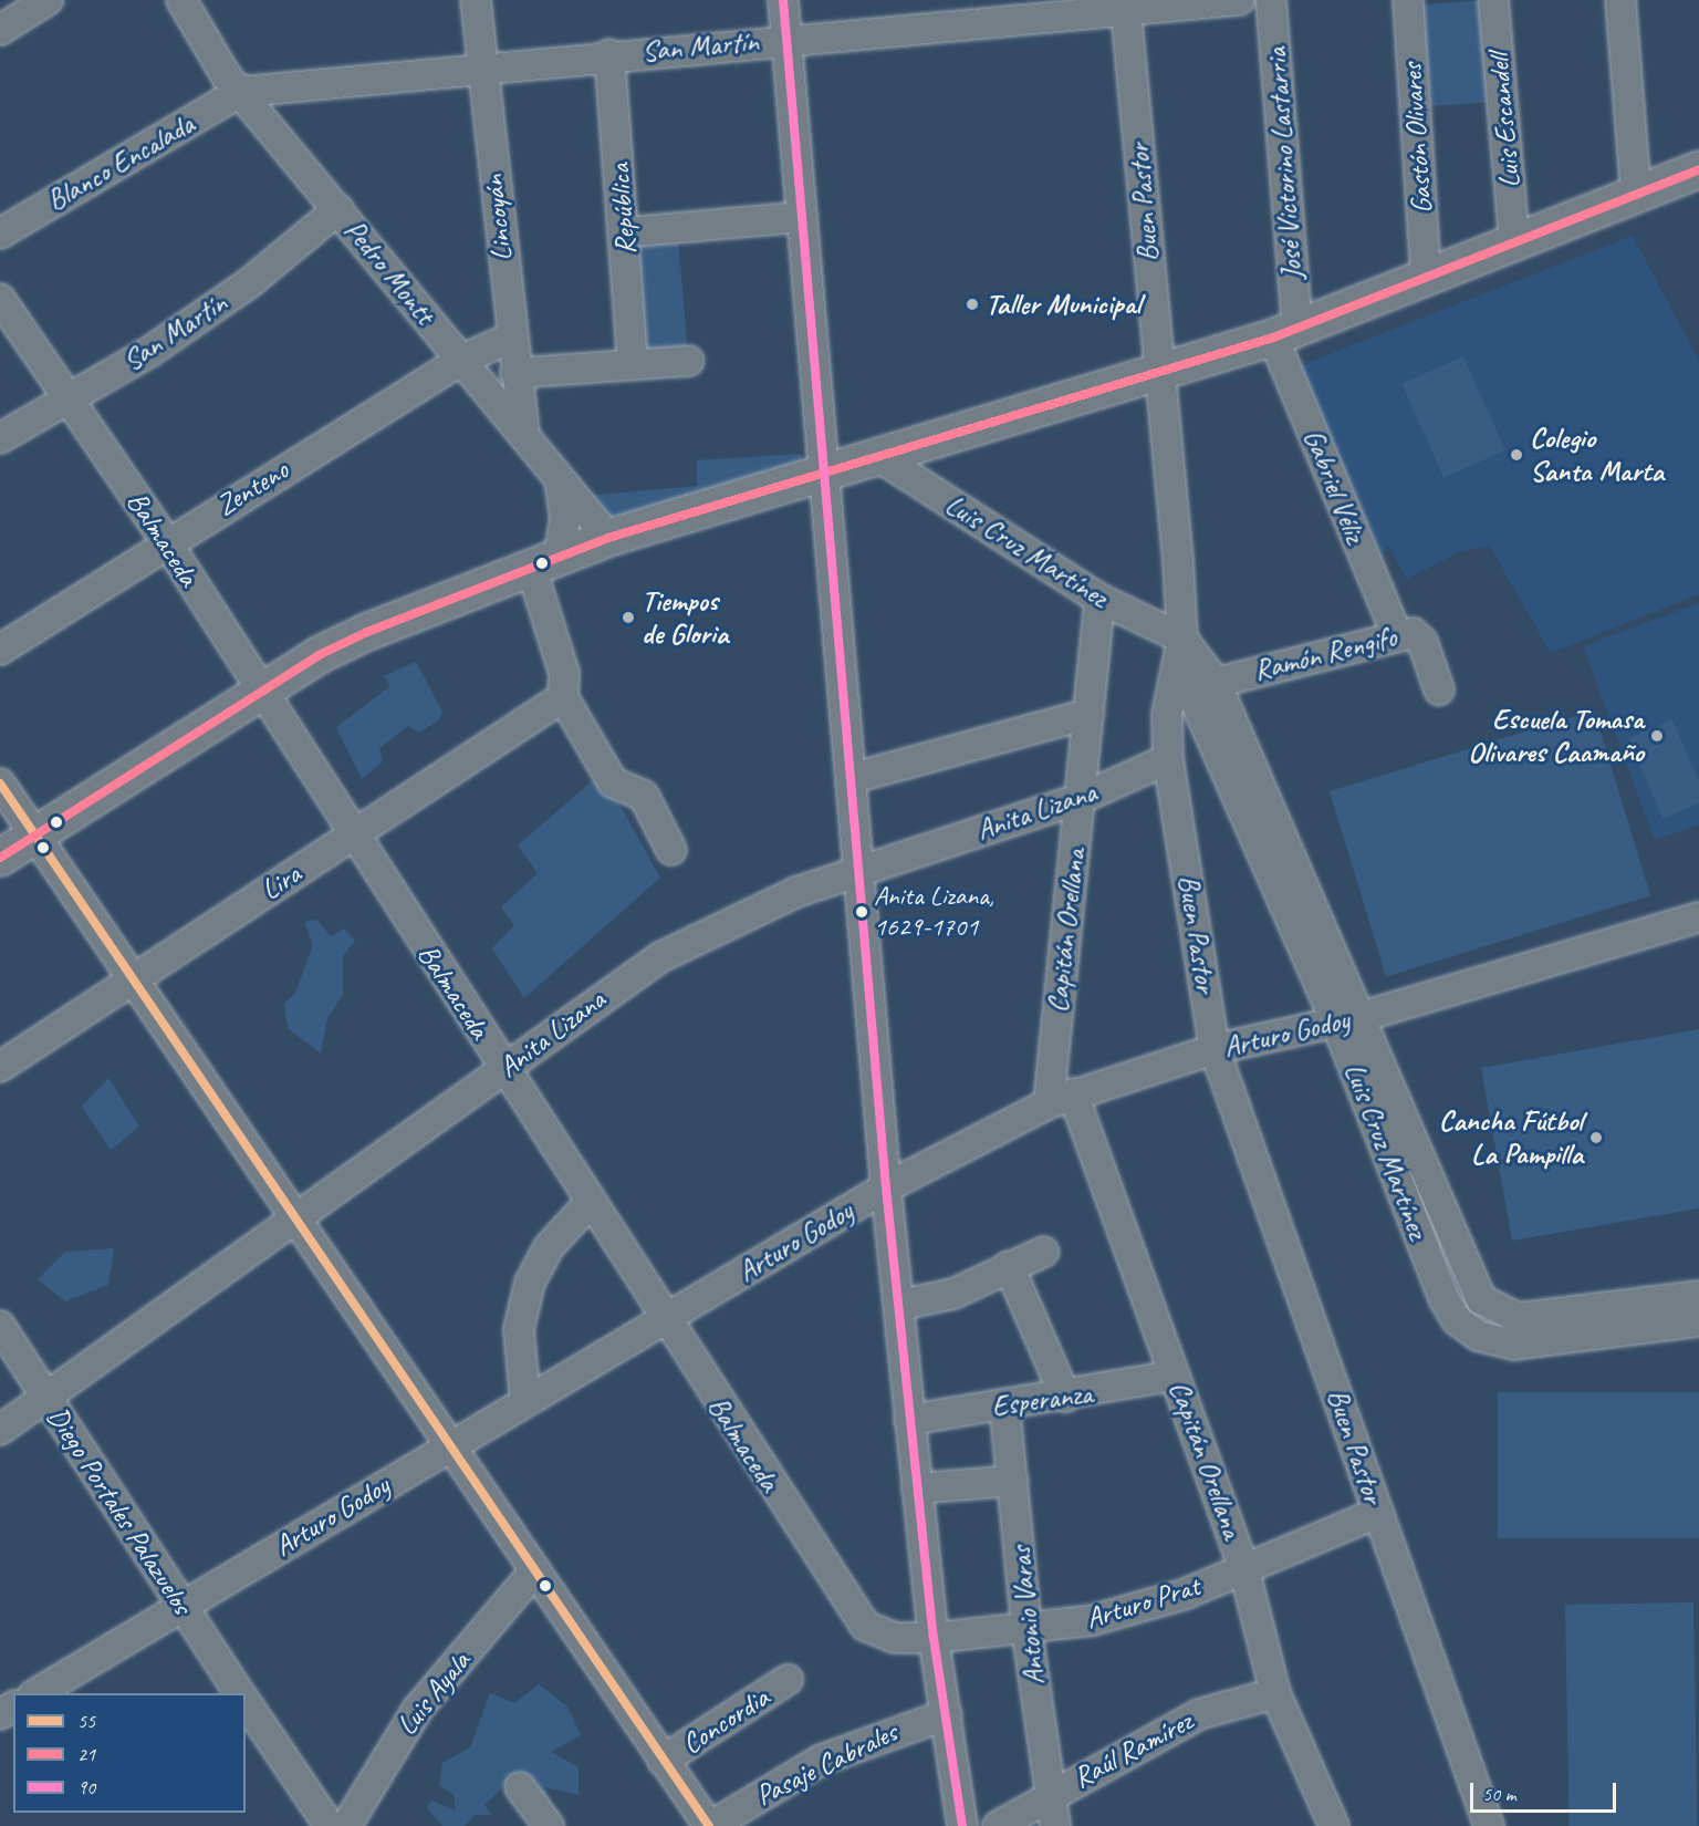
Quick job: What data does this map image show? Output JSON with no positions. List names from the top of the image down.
{
  "streets": {
    "street": [
      "San Martín",
      "Luis Escandell",
      "Gastón Olivares",
      "Blanco Encalada",
      "José Victorino Lastarria",
      "Buen Pastor",
      "República",
      "Lincoyán",
      "Pedro Montt",
      "Gabriel Véliz",
      "Zenteno",
      "Balmaceda",
      "Luis Cruz Martínez",
      "Ramón Rengifo",
      "Anita Lizana",
      "Lira",
      "Capitán Orellana",
      "Arturo Godoy",
      "Esperanza",
      "Diego Portales Palazuelos",
      "Arturo Prat",
      "Antonio Varas",
      "Luis Ayala",
      "Concordia",
      "Raúl Ramírez",
      "Pasaje Cabrales"
    ]
  },
  "crossings": [
    ["San Martín", "Blanco Encalada"],
    ["San Martín", "Buen Pastor"],
    ["San Martín", "República"],
    ["San Martín", "Lincoyán"],
    ["San Martín", "Pedro Montt"],
    ["San Martín", "Balmaceda"],
    ["Blanco Encalada", "Pedro Montt"],
    ["José Victorino Lastarria", "Gabriel Véliz"],
    ["Buen Pastor", "Luis Cruz Martínez"],
    ["Buen Pastor", "Anita Lizana"],
    ["Buen Pastor", "Arturo Godoy"],
    ["Buen Pastor", "Arturo Prat"],
    ["Lincoyán", "Pedro Montt"],
    ["Lincoyán", "Zenteno"],
    ["Pedro Montt", "Zenteno"],
    ["Gabriel Véliz", "Ramón Rengifo"],
    ["Zenteno", "Balmaceda"],
    ["Balmaceda", "Anita Lizana"],
    ["Balmaceda", "Lira"],
    ["Balmaceda", "Arturo Godoy"],
    ["Balmaceda", "Arturo Prat"],
    ["Luis Cruz Martínez", "Ramón Rengifo"],
    ["Luis Cruz Martínez", "Capitán Orellana"],
    ["Luis Cruz Martínez", "Arturo Godoy"],
    ["Anita Lizana", "Capitán Orellana"],
    ["Anita Lizana", "Diego Portales Palazuelos"],
    ["Capitán Orellana", "Arturo Godoy"],
    ["Capitán Orellana", "Esperanza"],
    ["Capitán Orellana", "Arturo Prat"],
    ["Capitán Orellana", "Raúl Ramírez"],
    ["Arturo Godoy", "Diego Portales Palazuelos"],
    ["Esperanza", "Antonio Varas"],
    ["Arturo Prat", "Antonio Varas"],
    ["Antonio Varas", "Raúl Ramírez"]
  ],
  "places": [
    "Taller Municipal",
    "Colegio Santa Marta",
    "Tiempos de Gloria",
    "Escuela Tomasa Olivares Caamaño",
    "Anita Lizana, 1629-1701",
    "Cancha Fútbol La Pampilla"
  ],
  "lines": ["transit line 90", "transit line 21", "transit line 55"],
  "legend": ["55", "21", "90"],
  "scale_bar": "50 m"
}
